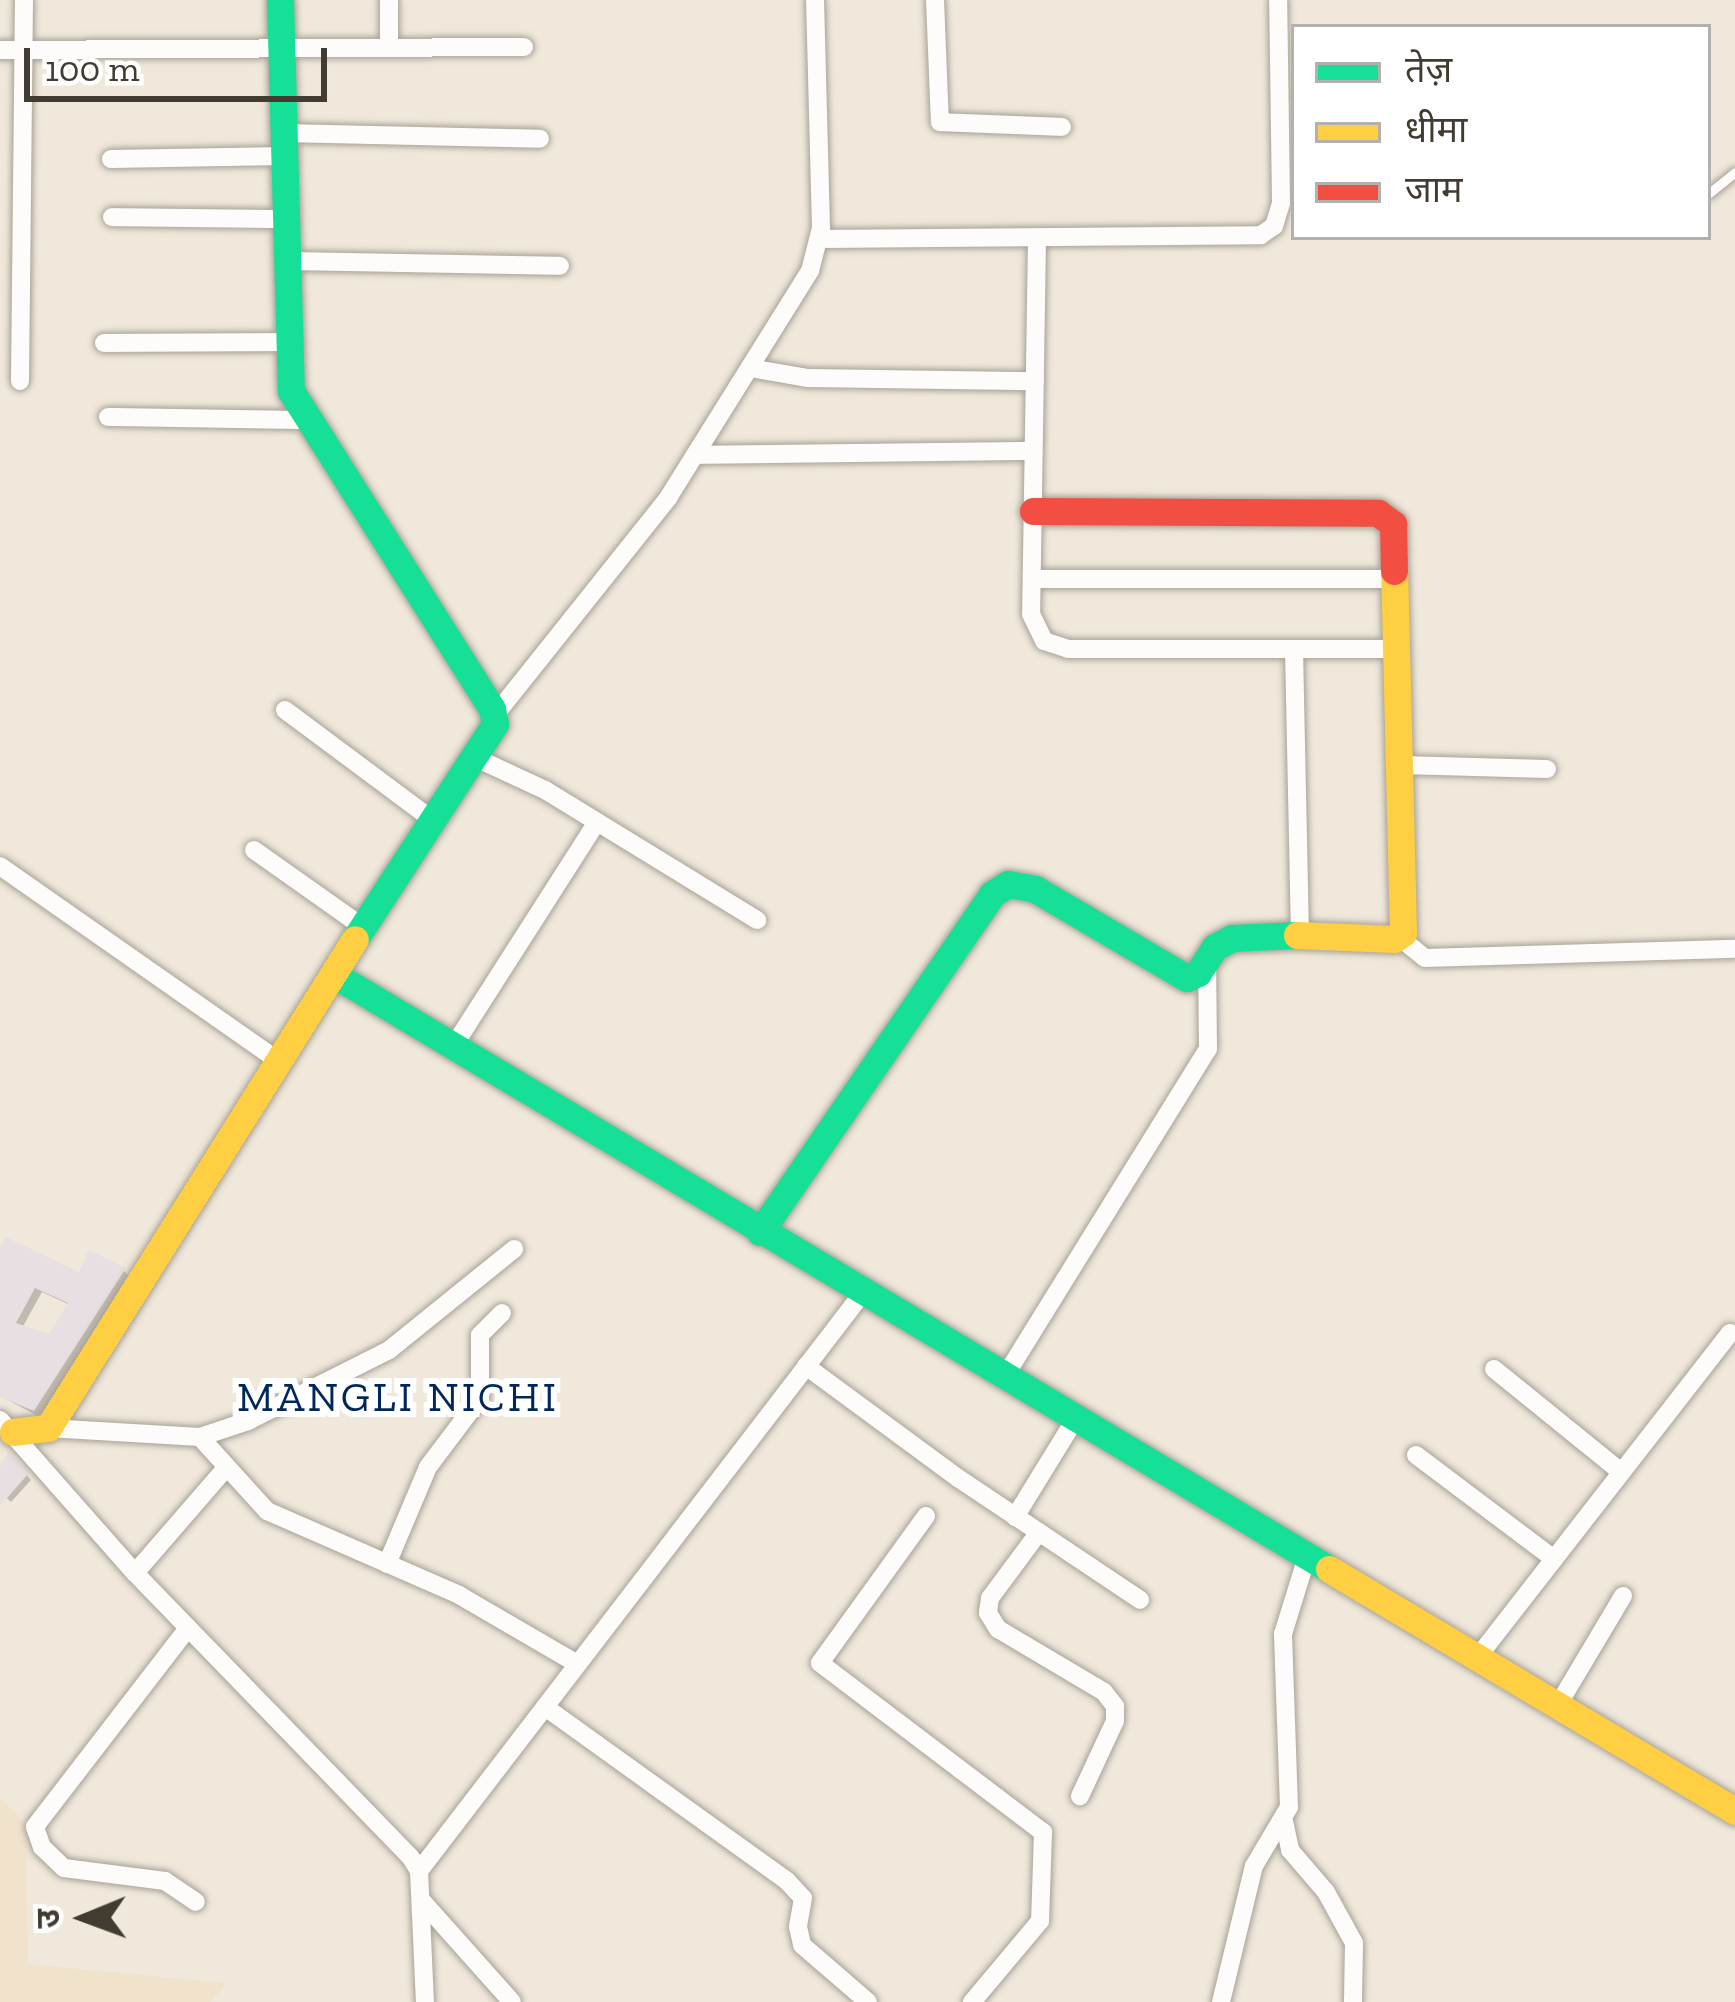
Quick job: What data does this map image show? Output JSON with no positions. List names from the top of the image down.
{
  "districts": ["MANGLI NICHI"],
  "legend": ["तेज़", "धीमा", "जाम"],
  "scale_bar": "100 m",
  "north": "left"
}
